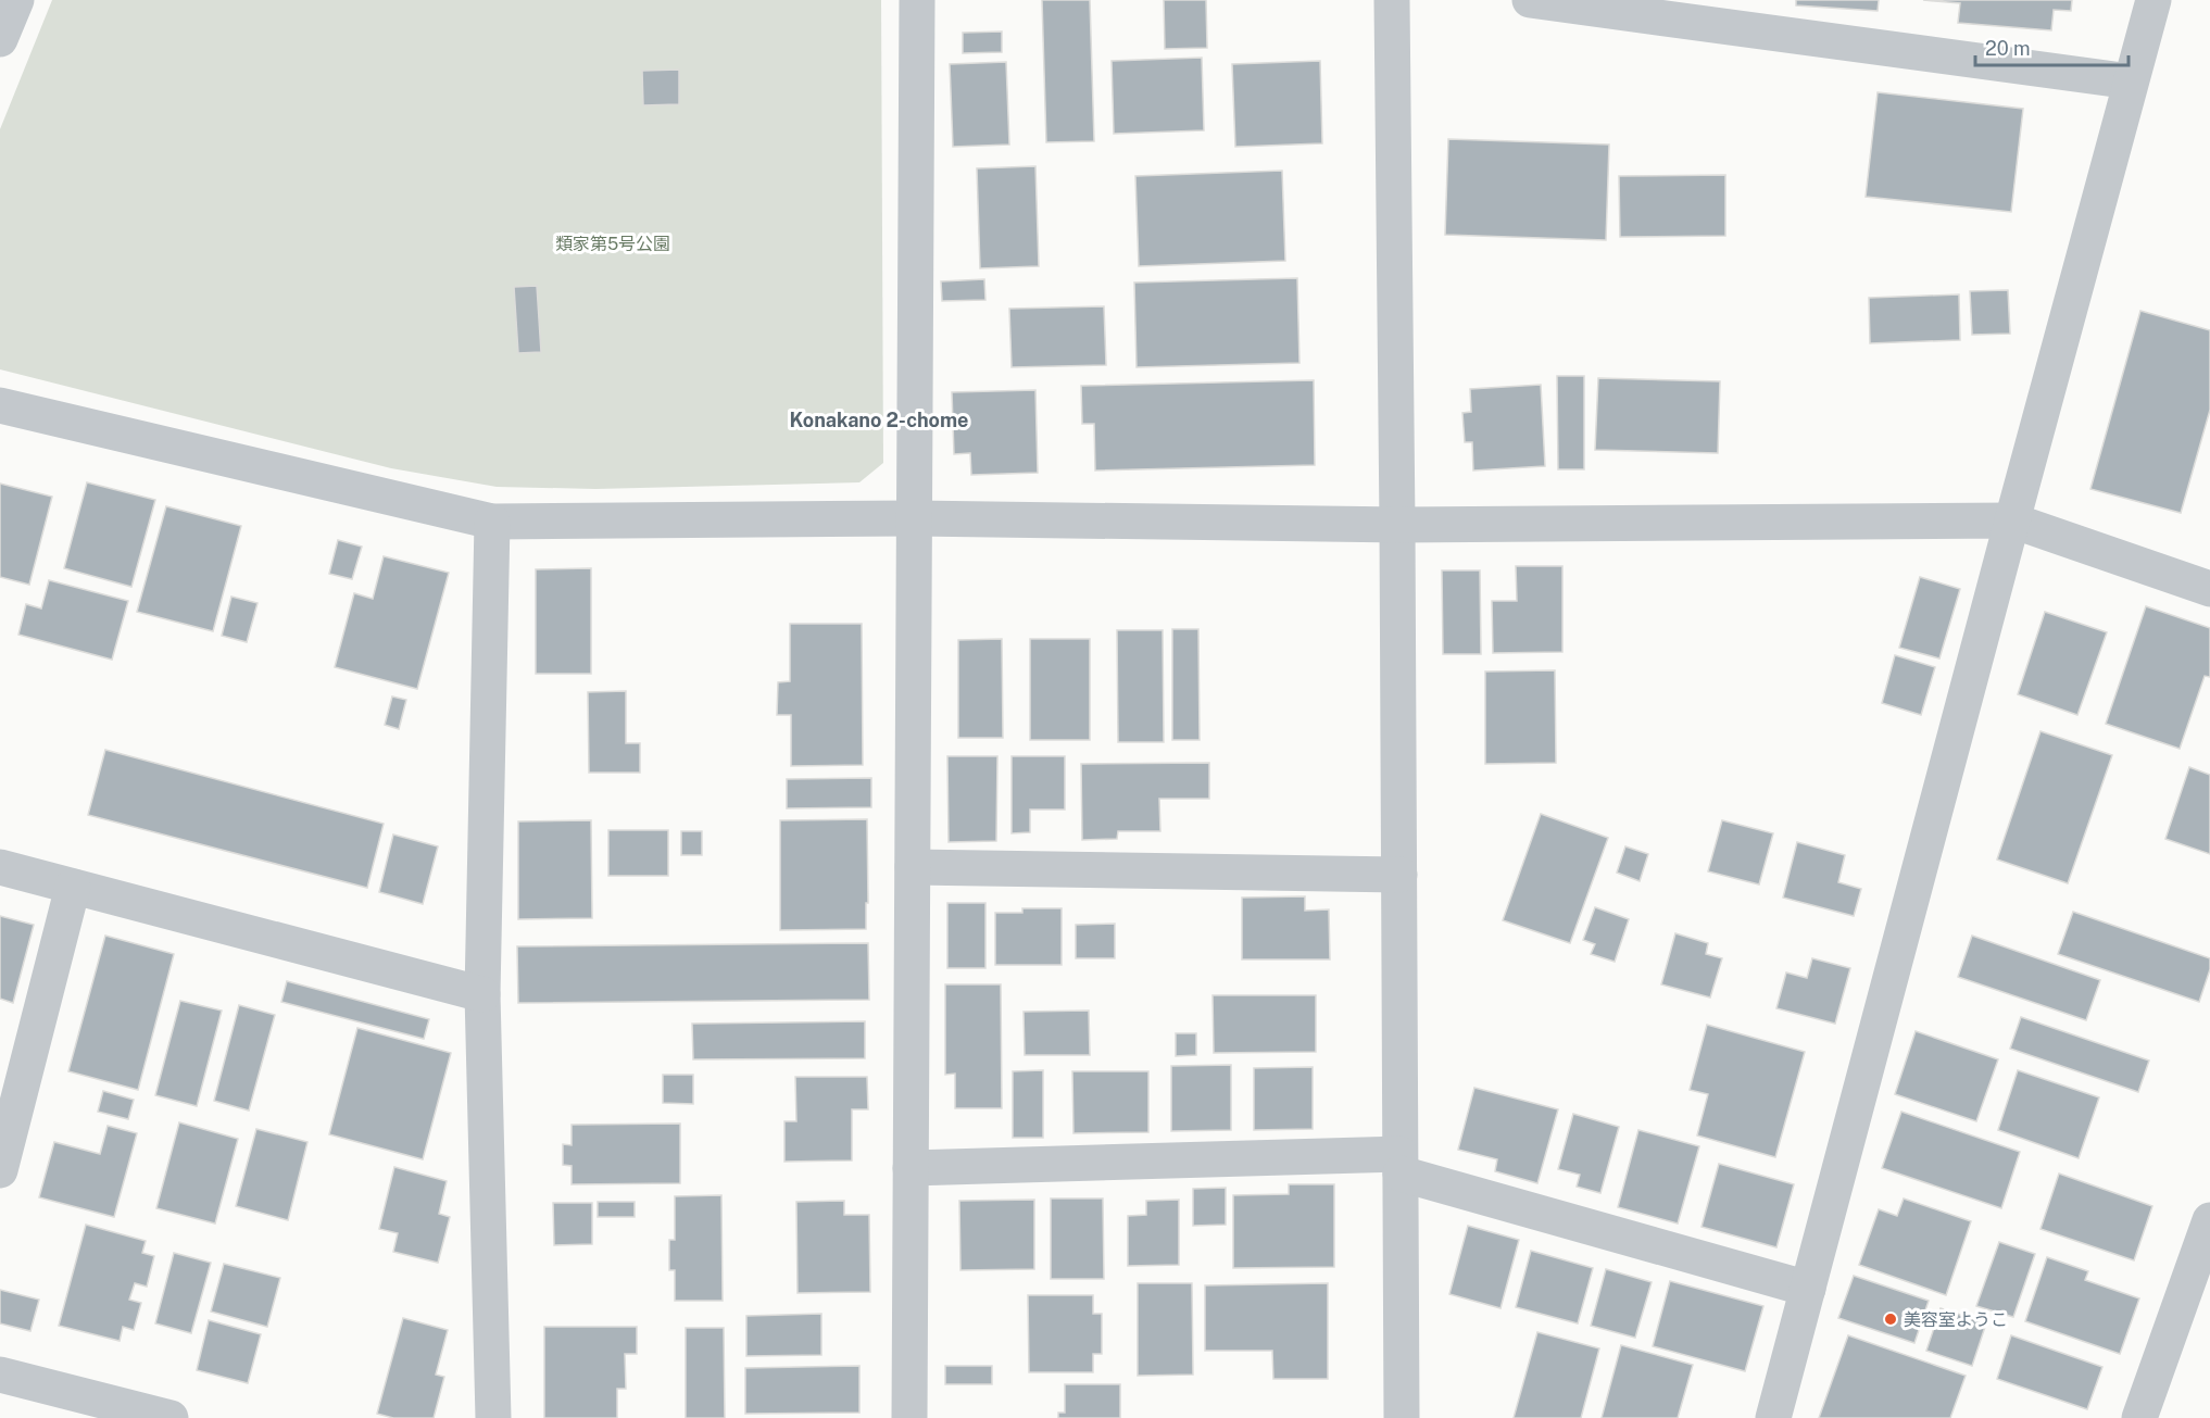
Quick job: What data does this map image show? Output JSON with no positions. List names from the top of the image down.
{
  "districts": ["Konakano 2-chome"],
  "parks": ["類家第5号公園"],
  "places": ["美容室ようこ"],
  "scale_bar": "20 m"
}
